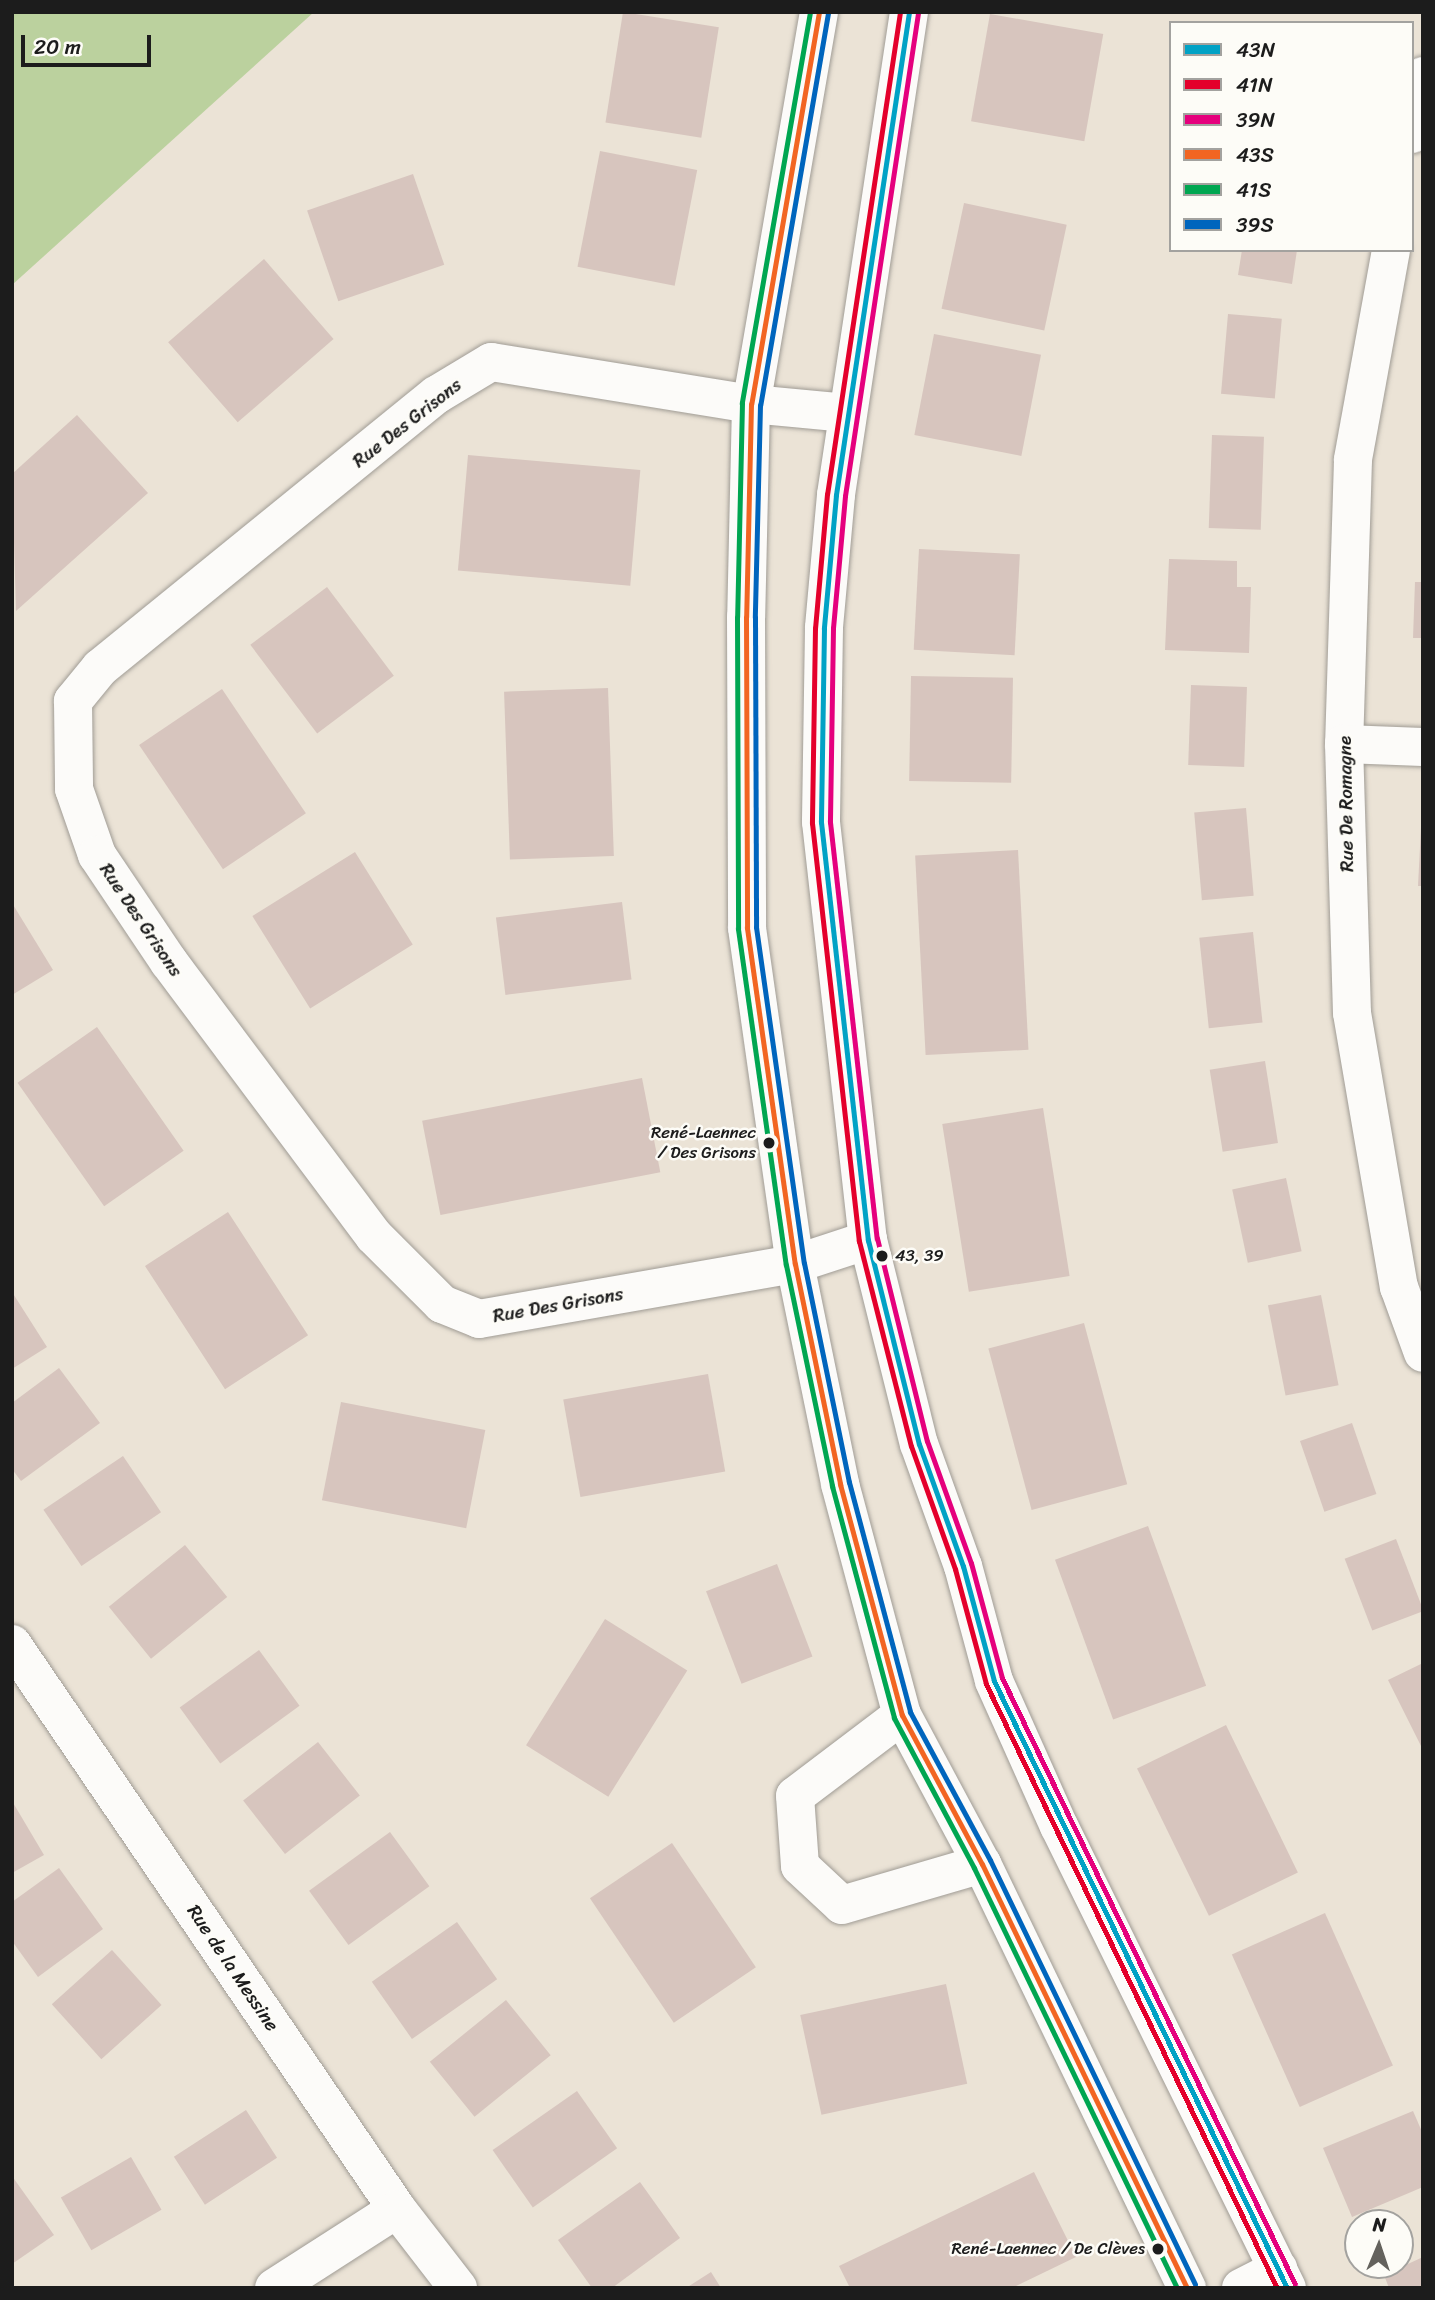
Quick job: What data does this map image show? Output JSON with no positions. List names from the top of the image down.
{
  "streets": {
    "street": ["Rue Des Grisons", "Rue De Romagne", "Rue de la Messine"]
  },
  "places": ["René-Laennec / Des Grisons", "43, 39", "René-Laennec / De Clèves"],
  "lines": [
    "transit line 43N",
    "transit line 41N",
    "transit line 43S",
    "transit line 41S",
    "transit line 39N",
    "transit line 39S"
  ],
  "legend": [
    "43N",
    "41N",
    "39N",
    "43S",
    "41S",
    "39S"
  ],
  "scale_bar": "20 m",
  "north": "top"
}
